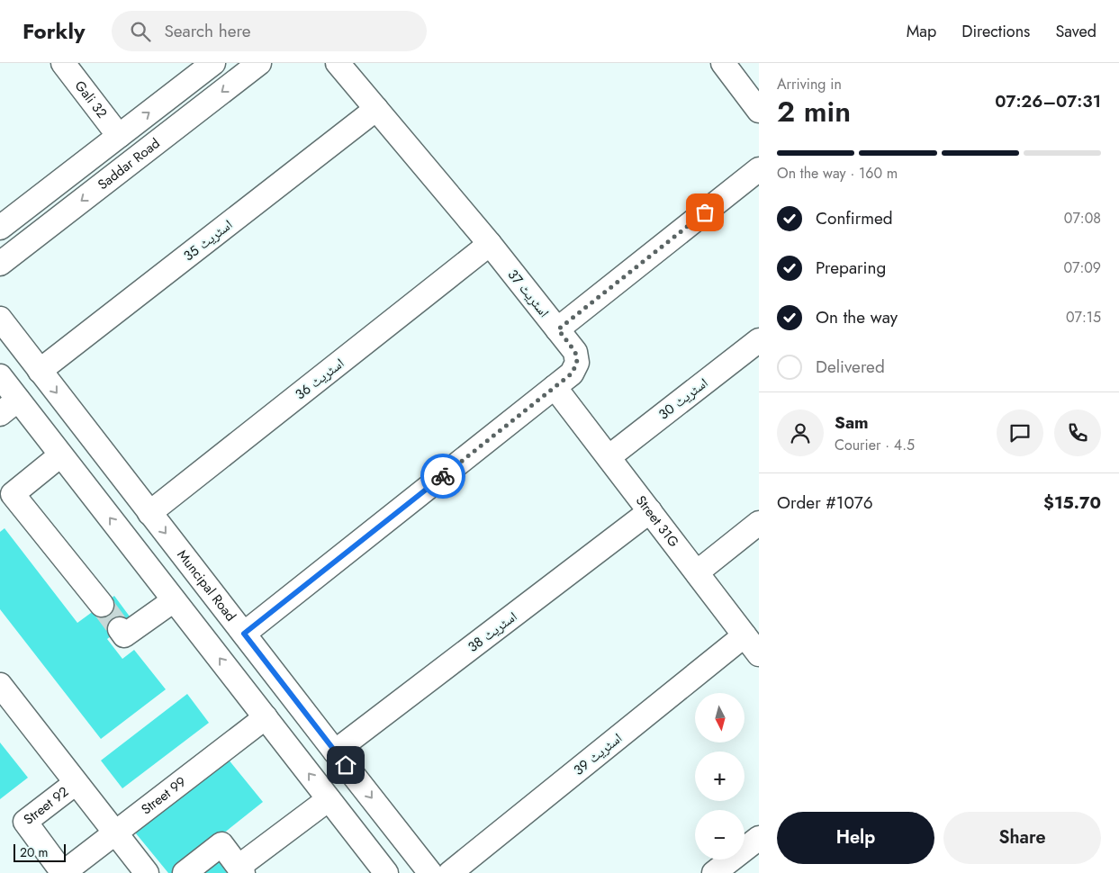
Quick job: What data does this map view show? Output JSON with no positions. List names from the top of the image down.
{
  "streets": {
    "street": [
      "Gali 32",
      "Saddar Road",
      "اسٹریٹ 35",
      "اسٹریٹ 37",
      "اسٹریٹ 36",
      "اسٹریٹ 30",
      "Street 31G",
      "Muncipal Road",
      "اسٹریٹ 38",
      "اسٹریٹ 39",
      "Street 99",
      "Street 92"
    ]
  },
  "crossings": [
    ["اسٹریٹ 35", "اسٹریٹ 37"],
    ["اسٹریٹ 35", "Muncipal Road"],
    ["اسٹریٹ 37", "اسٹریٹ 36"],
    ["اسٹریٹ 37", "Street 31G"],
    ["اسٹریٹ 37", "Muncipal Road"],
    ["اسٹریٹ 36", "Muncipal Road"],
    ["اسٹریٹ 30", "Street 31G"],
    ["Street 31G", "اسٹریٹ 38"],
    ["Street 31G", "اسٹریٹ 39"],
    ["Muncipal Road", "اسٹریٹ 38"],
    ["Street 99", "Street 92"]
  ],
  "scale_bar": "20 m",
  "north": "bottom",
  "page": {
    "header": "Forkly",
    "search": "Search here",
    "nav": ["Map", "Directions", "Saved"],
    "heading": ["2 min", "Arriving in", "07:26–07:31"],
    "panel": [
      "Sam",
      "Courier · 4.5",
      "Order #1076",
      "$15.70"
    ],
    "bar": "On the way · 160 m",
    "list": [
      ["Confirmed", "07:08"],
      ["Preparing", "07:09"],
      ["On the way", "07:15"],
      "Delivered"
    ],
    "map_buttons": ["+", "−"],
    "buttons": ["Help", "Share"],
    "scale": "20 m"
  }
}
